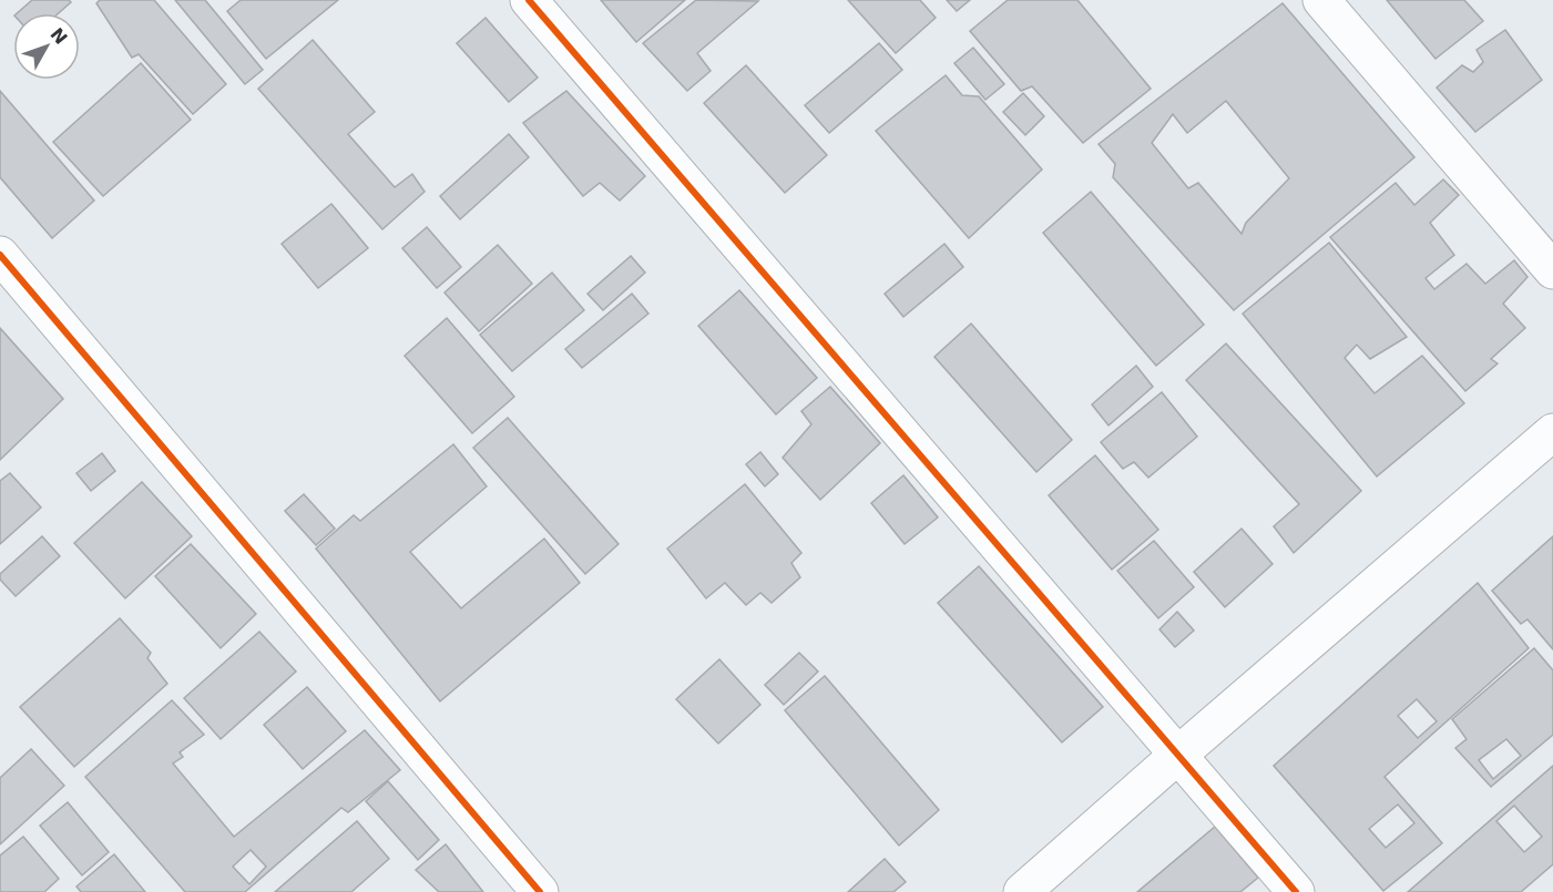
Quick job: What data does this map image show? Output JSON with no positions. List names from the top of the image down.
{
  "north": "top right"
}
